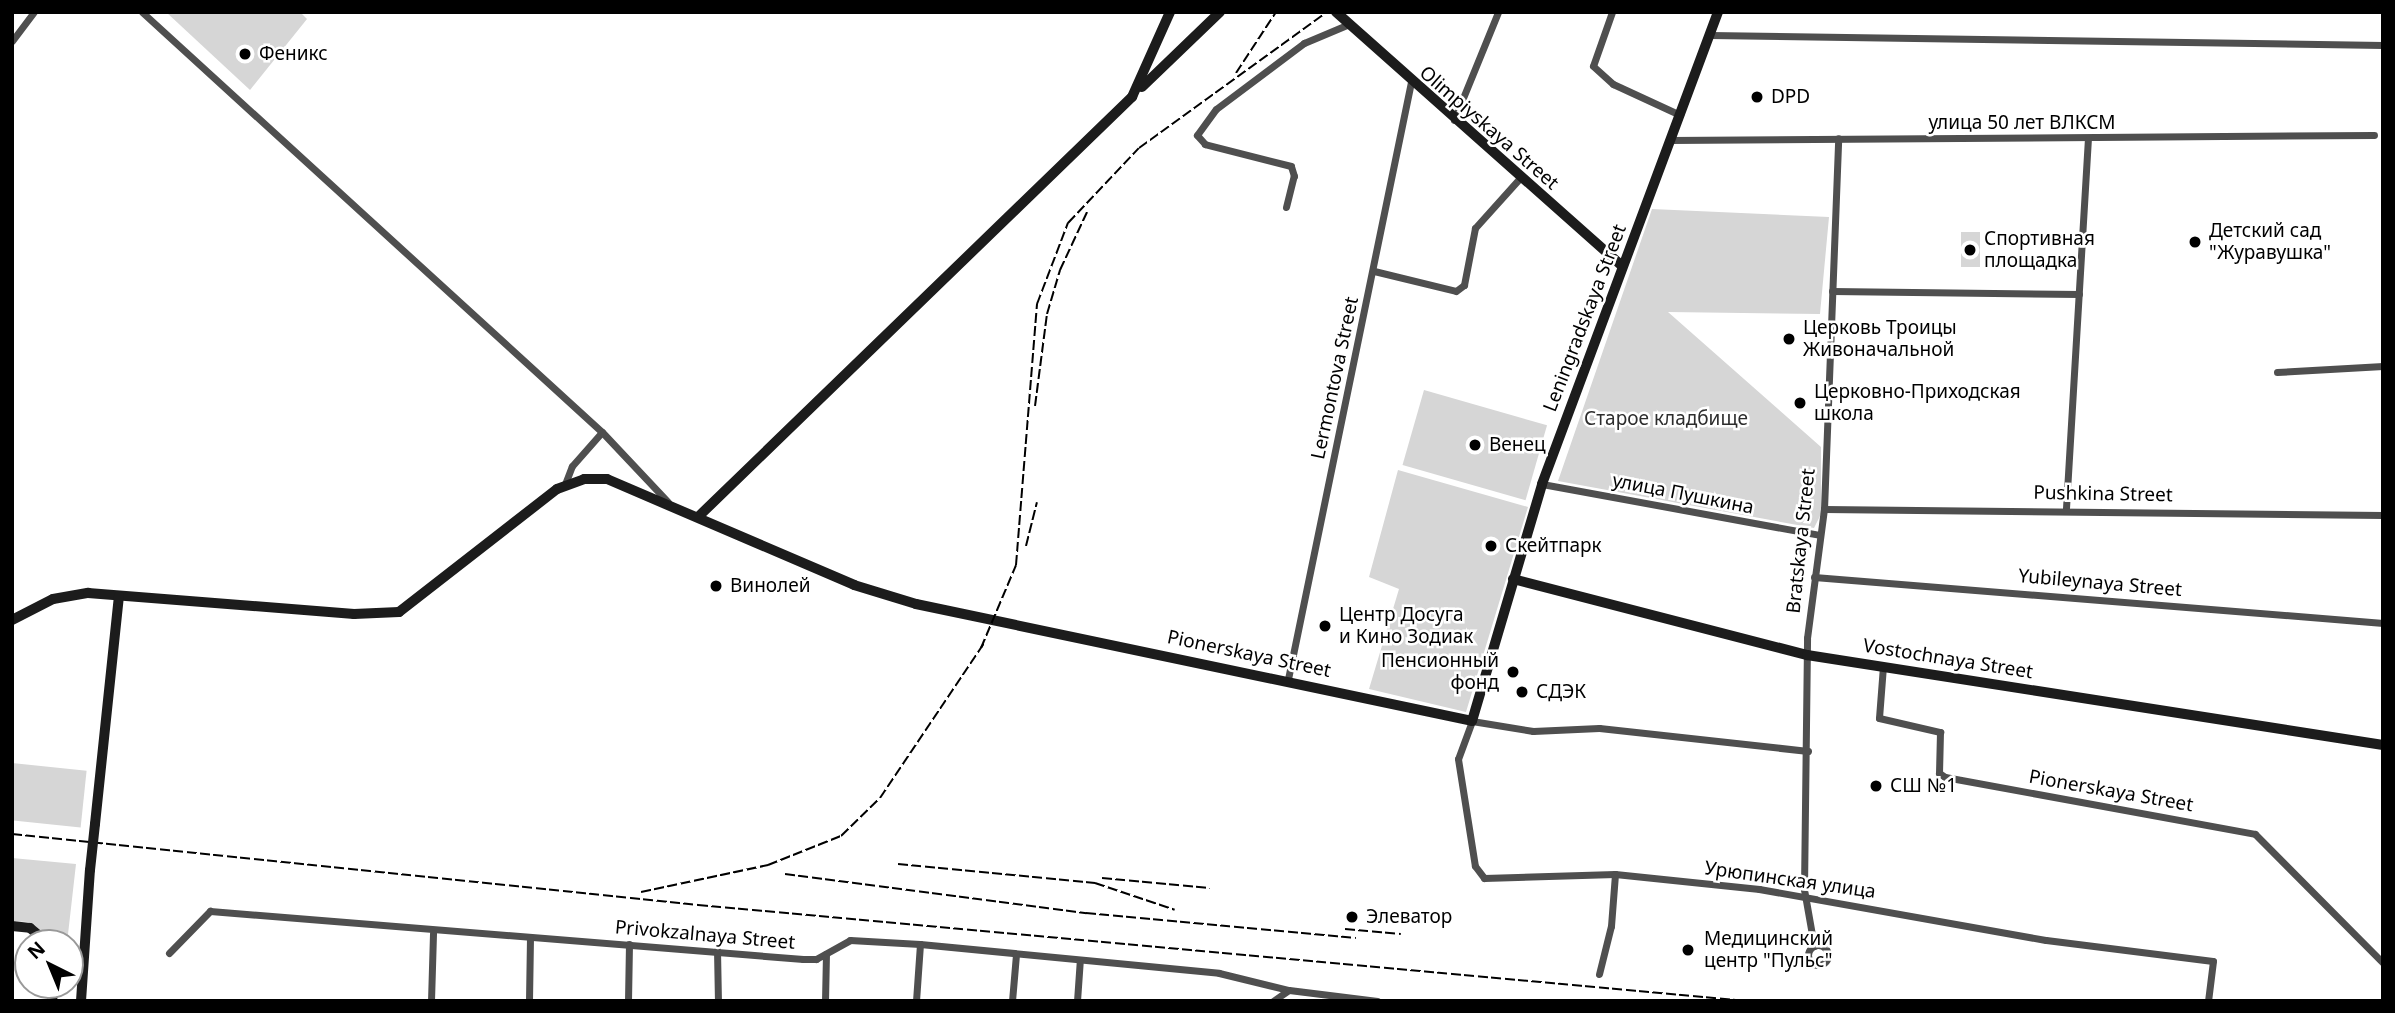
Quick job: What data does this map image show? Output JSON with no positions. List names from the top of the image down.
{
  "streets": {
    "street": [
      "улица 50 лет ВЛКСМ",
      "Olimpiyskaya Street",
      "Leningradskaya Street",
      "Lermontova Street",
      "улица Пушкина",
      "Pushkina Street",
      "Bratskaya Street",
      "Yubileynaya Street",
      "Pionerskaya Street",
      "Vostochnaya Street",
      "Урюпинская улица",
      "Privokzalnaya Street"
    ]
  },
  "crossings": [
    ["улица 50 лет ВЛКСМ", "Leningradskaya Street"],
    ["улица 50 лет ВЛКСМ", "Bratskaya Street"],
    ["Olimpiyskaya Street", "Leningradskaya Street"],
    ["Olimpiyskaya Street", "Lermontova Street"],
    ["Leningradskaya Street", "улица Пушкина"],
    ["Leningradskaya Street", "Pionerskaya Street"],
    ["Leningradskaya Street", "Vostochnaya Street"],
    ["Leningradskaya Street", "Урюпинская улица"],
    ["Lermontova Street", "Pionerskaya Street"],
    ["улица Пушкина", "Bratskaya Street"],
    ["Pushkina Street", "Bratskaya Street"],
    ["Bratskaya Street", "Yubileynaya Street"],
    ["Bratskaya Street", "Pionerskaya Street"],
    ["Bratskaya Street", "Vostochnaya Street"],
    ["Bratskaya Street", "Урюпинская улица"],
    ["Pionerskaya Street", "Vostochnaya Street"],
    ["Pionerskaya Street", "Урюпинская улица"]
  ],
  "parks": ["Старое кладбище"],
  "places": [
    "Феникс",
    "DPD",
    "Детский сад \"Журавушка\"",
    "Спортивная площадка",
    "Церковь Троицы Живоначальной",
    "Церковно-Приходская школа",
    "Венец",
    "Скейтпарк",
    "Винолей",
    "Центр Досуга и Кино Зодиак",
    "Пенсионный фонд",
    "СДЭК",
    "СШ №1",
    "Элеватор",
    "Медицинский центр \"Пульс\""
  ],
  "north": "top left"
}
